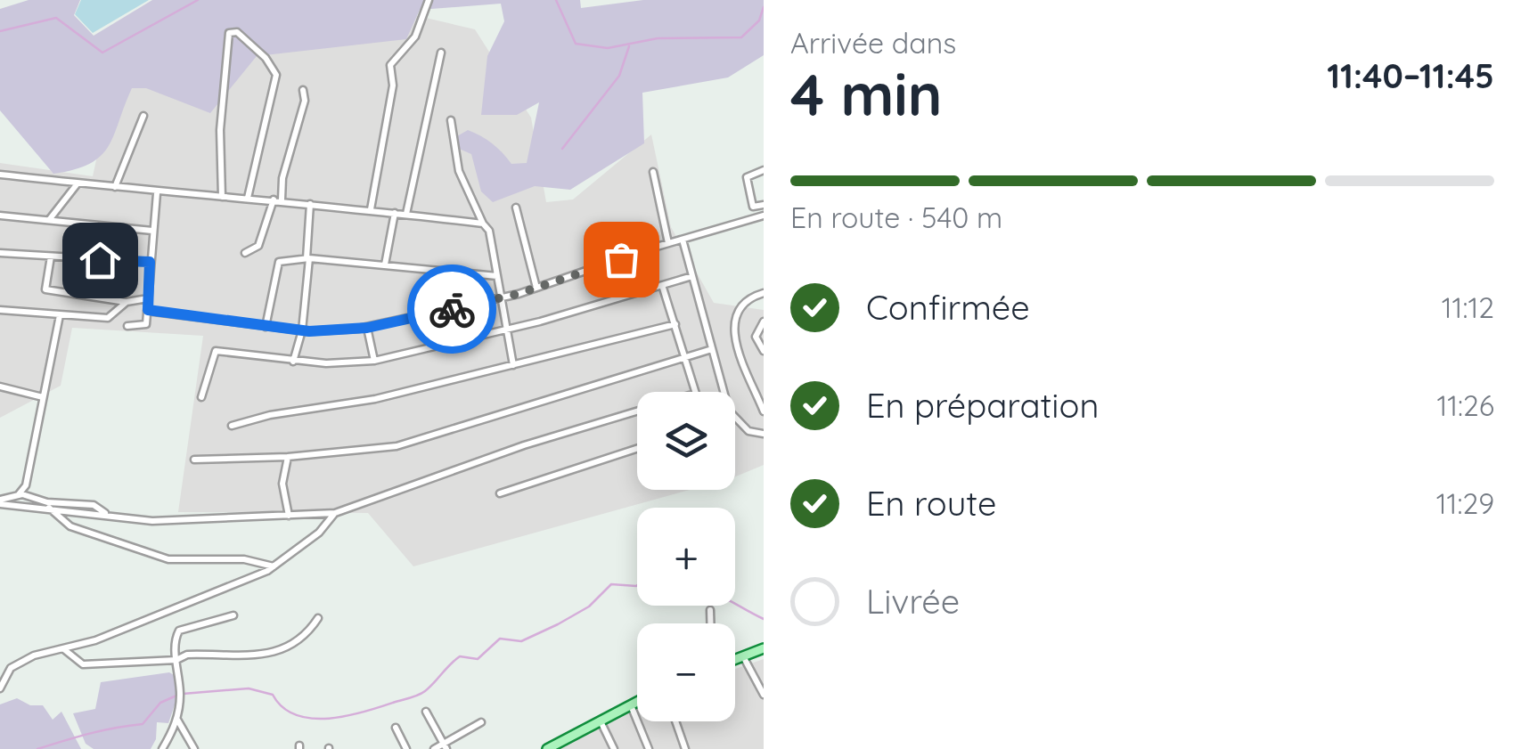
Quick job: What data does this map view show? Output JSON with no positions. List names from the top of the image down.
{
  "page": {
    "heading": ["4 min", "Arrivée dans", "11:40–11:45"],
    "bar": "En route · 540 m",
    "list": [
      ["Confirmée", "11:12"],
      ["En préparation", "11:26"],
      ["En route", "11:29"],
      "Livrée"
    ],
    "map_buttons": ["+", "−"]
  }
}
